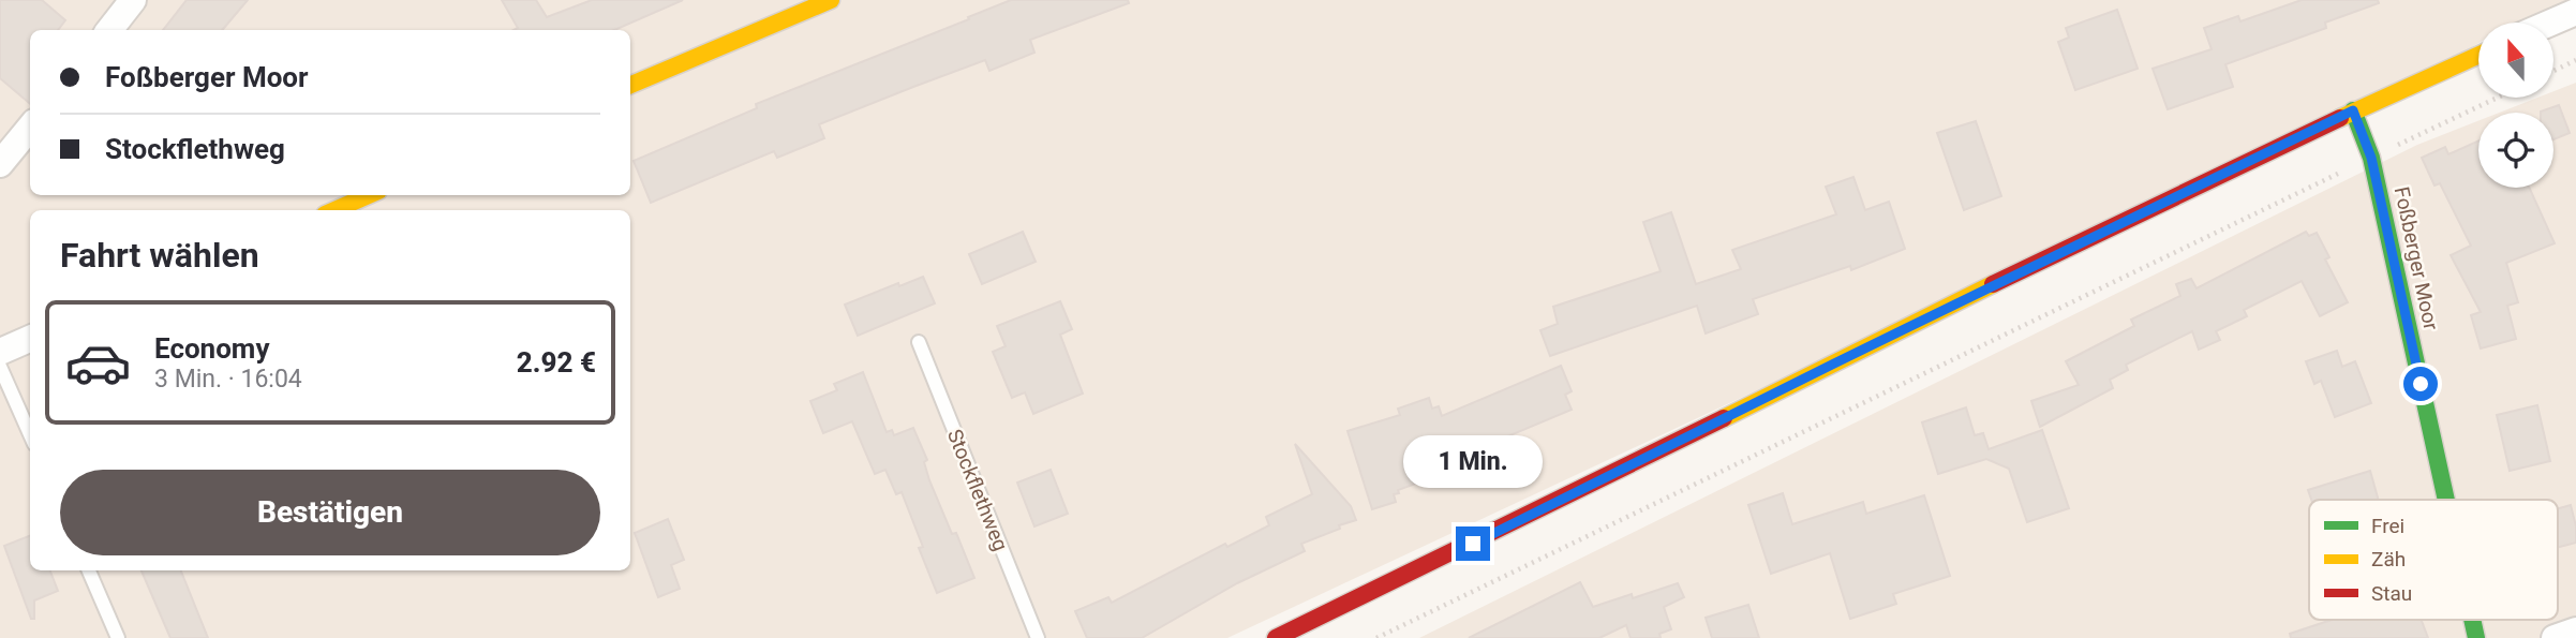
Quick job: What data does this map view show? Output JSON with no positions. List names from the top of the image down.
{
  "streets": {
    "street": ["Foßberger Moor"],
    "lane": ["Stockflethweg"]
  },
  "legend": ["Frei", "Zäh", "Stau"],
  "north": "top",
  "page": {
    "banner": ["Foßberger Moor", "Stockflethweg"],
    "heading": "Fahrt wählen",
    "list": [
      {
        "name": "Economy",
        "note": "3 Min. · 16:04",
        "value": "2.92 €"
      }
    ],
    "bubble": "1 Min.",
    "buttons": "Bestätigen"
  }
}
